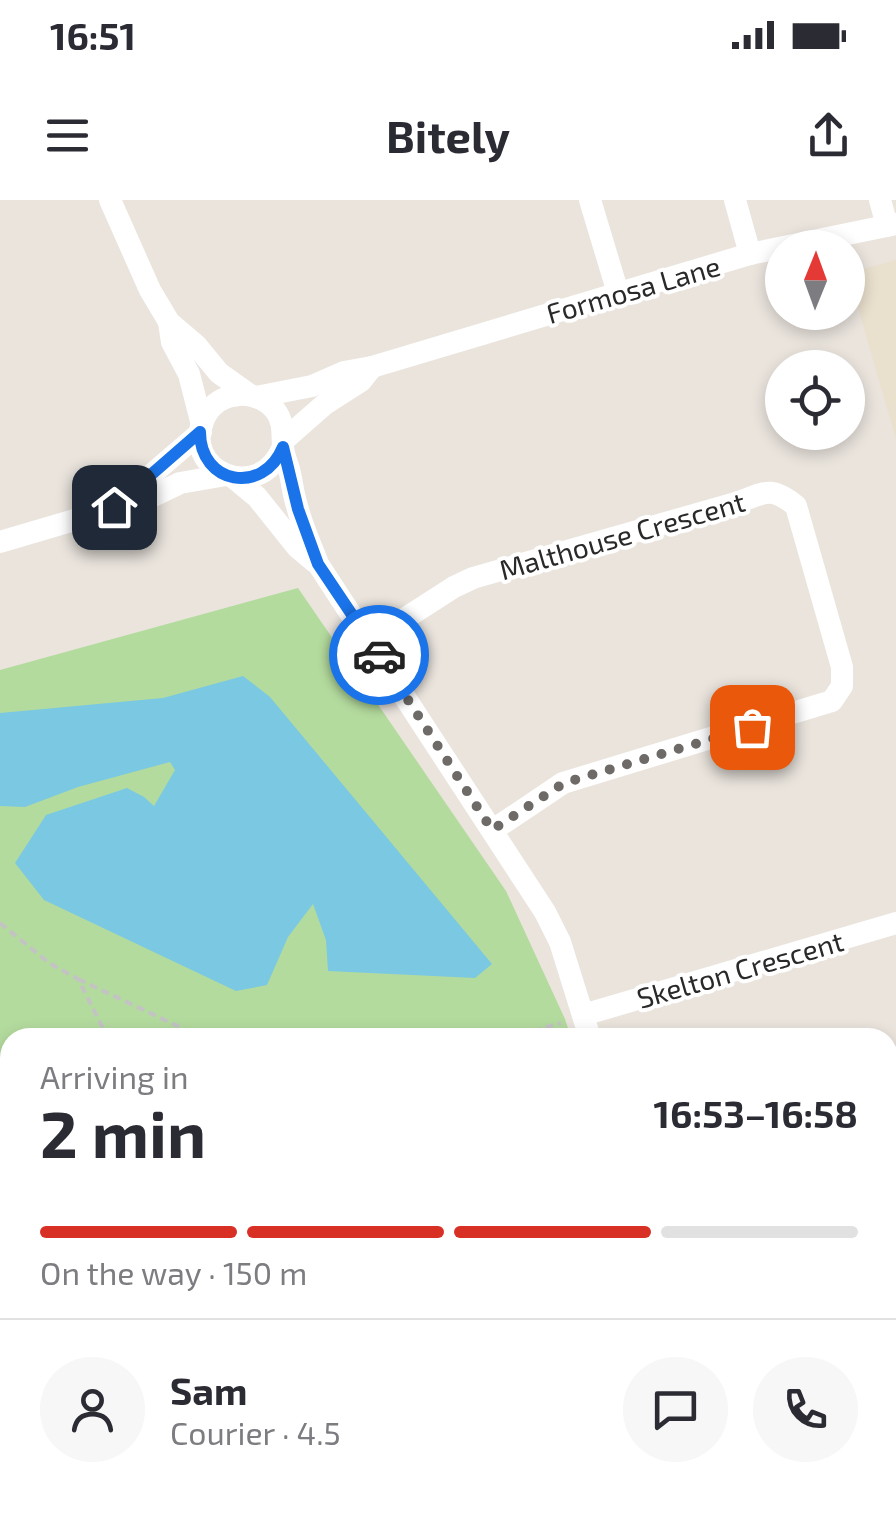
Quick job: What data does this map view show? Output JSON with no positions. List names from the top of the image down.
{
  "streets": {
    "street": ["Formosa Lane", "Malthouse Crescent", "Skelton Crescent"]
  },
  "north": "top",
  "page": {
    "status": "16:51",
    "header": "Bitely",
    "heading": ["2 min", "Arriving in", "16:53–16:58"],
    "panel": ["Sam", "Courier · 4.5"],
    "bar": "On the way · 150 m"
  }
}
